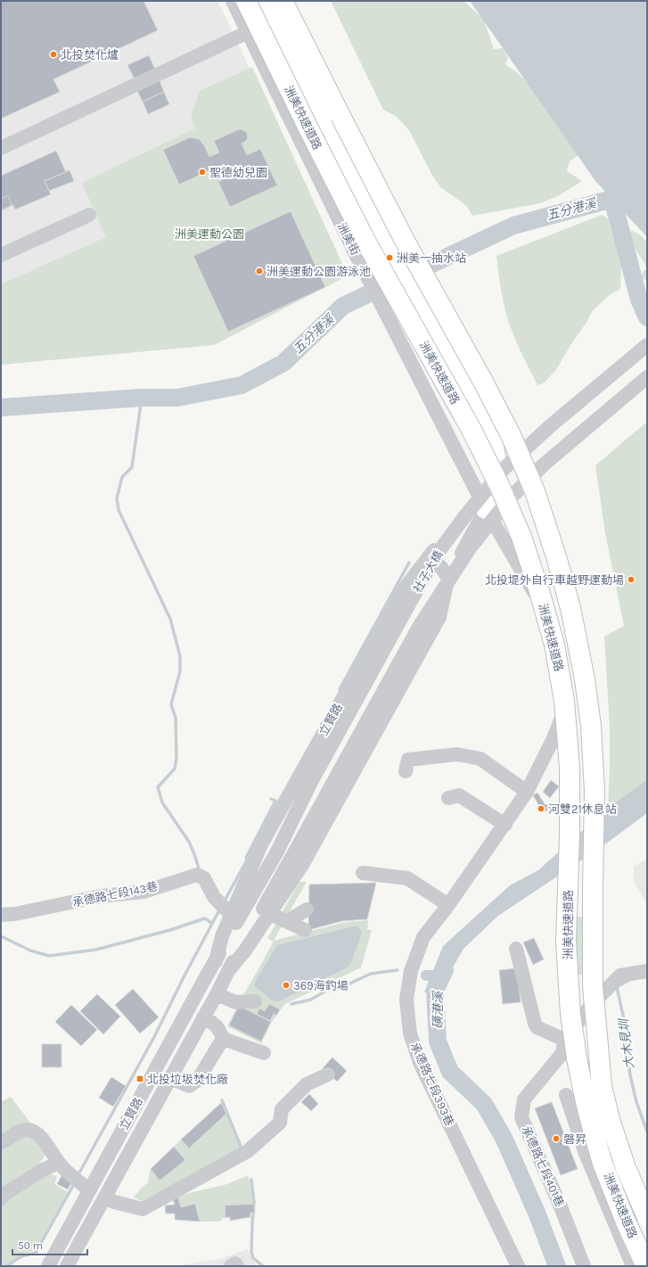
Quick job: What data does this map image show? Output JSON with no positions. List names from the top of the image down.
{
  "streets": {
    "highway": ["洲美快速道路"],
    "street": [
      "洲美街",
      "社子大橋",
      "立賢路",
      "承德路七段143巷",
      "承德路七段393巷",
      "承德路七段401巷"
    ]
  },
  "crossings": [
    ["洲美街", "立賢路"],
    ["洲美街", "承德路七段393巷"],
    ["社子大橋", "立賢路"],
    ["立賢路", "承德路七段143巷"],
    ["立賢路", "承德路七段393巷"]
  ],
  "water": ["五分港溪", "磺港溪", "大木見圳"],
  "parks": ["洲美運動公園"],
  "places": {
    "other": [
      "北投焚化爐",
      "聖德幼兒園",
      "洲美一抽水站",
      "洲美運動公園游泳池",
      "北投堤外自行車越野運動場",
      "河雙21休息站",
      "369海釣場",
      "磐昇"
    ],
    "transit": ["北投垃圾焚化廠"]
  },
  "scale_bar": "50 m"
}
